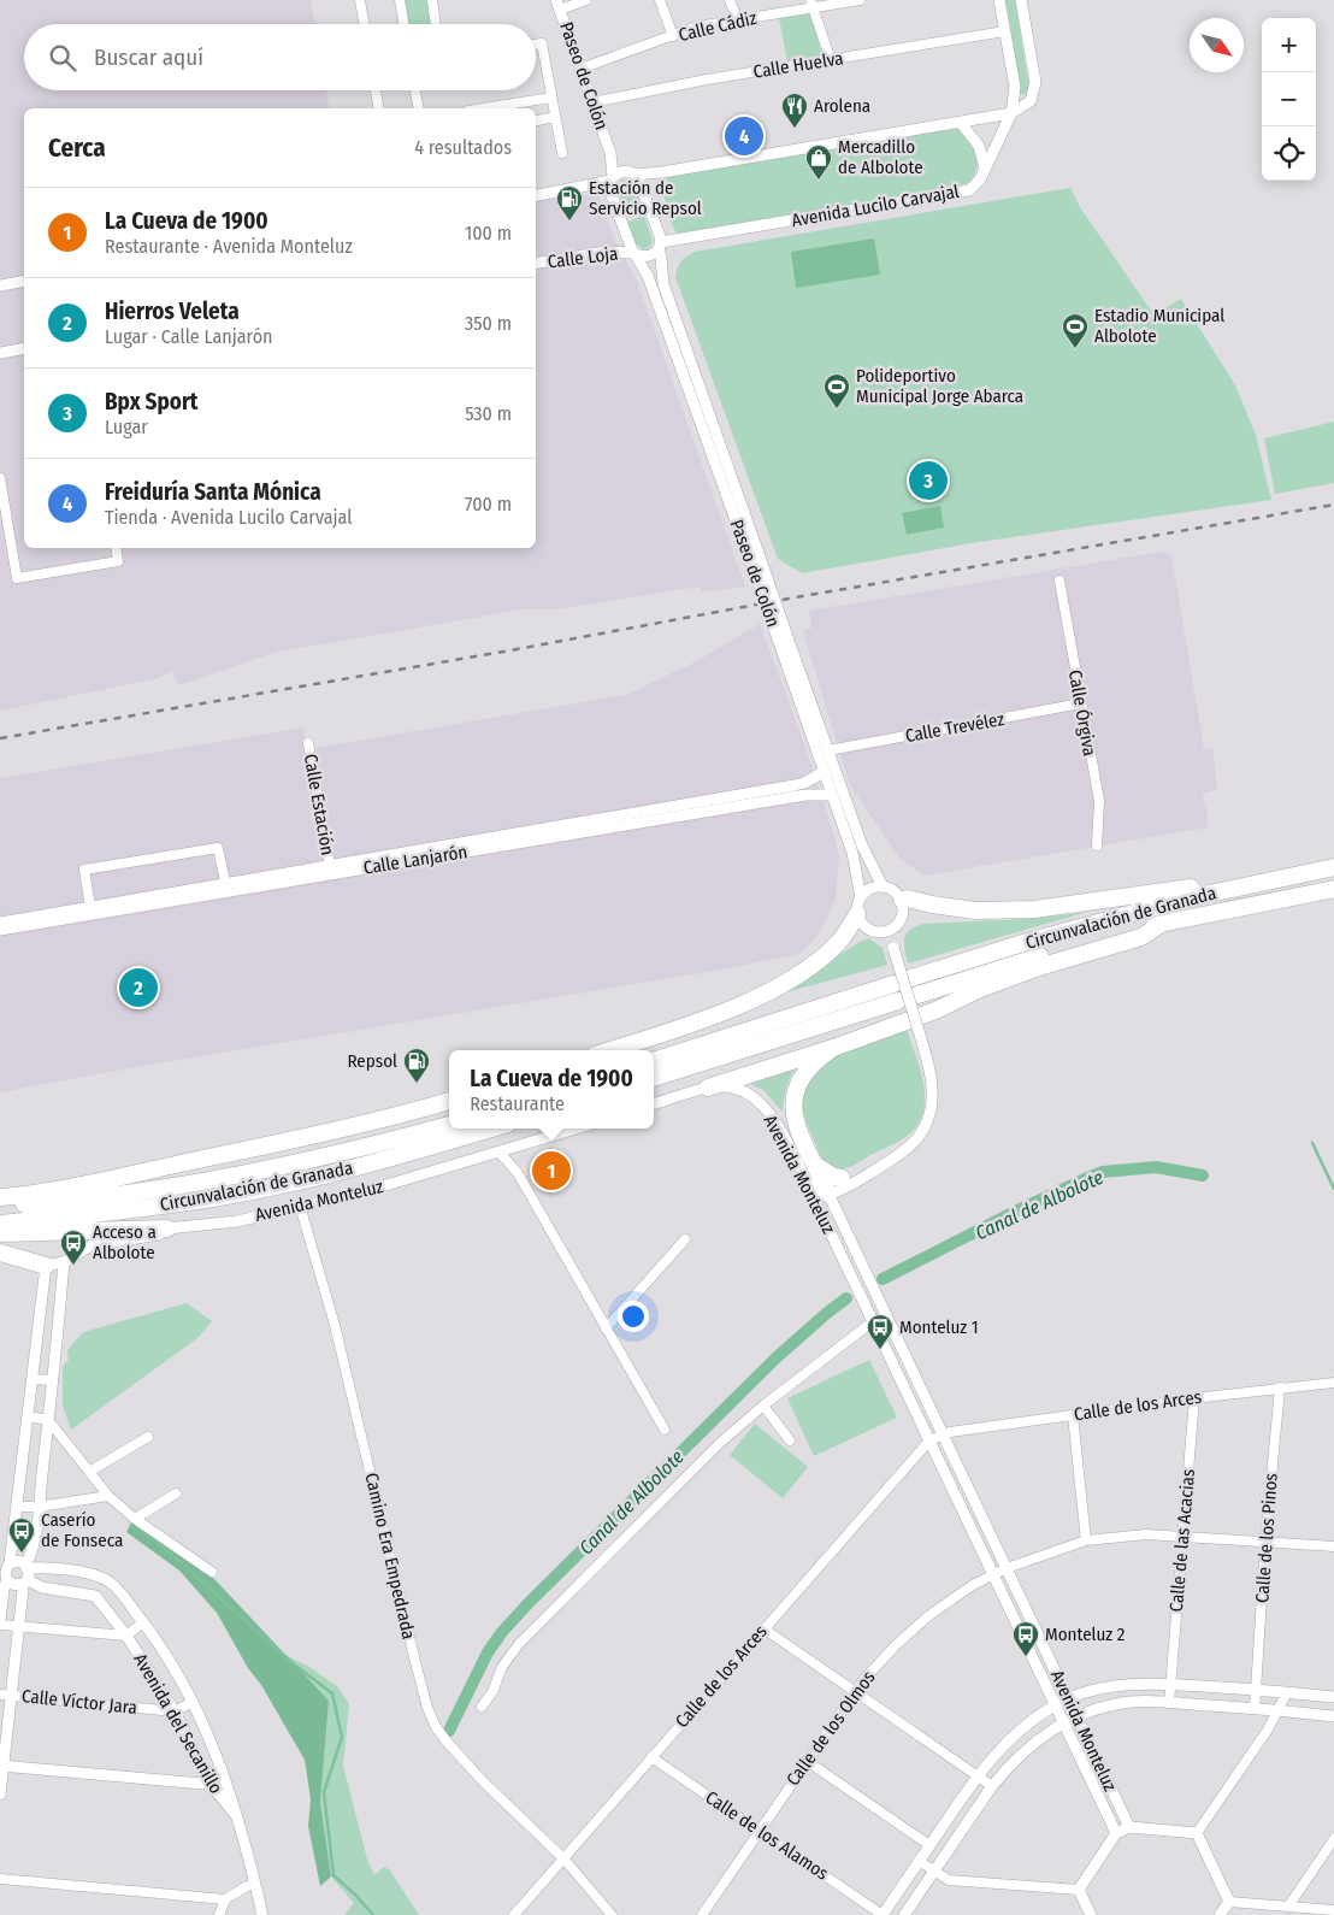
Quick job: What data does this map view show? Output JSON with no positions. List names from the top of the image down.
{
  "streets": {
    "highway": ["Circunvalación de Granada"],
    "street": [
      "Calle Cádiz",
      "Calle Huelva",
      "Paseo de Colón",
      "Avenida Lucilo Carvajal",
      "Calle Loja",
      "Calle Órgiva",
      "Calle Trevélez",
      "Calle Estación",
      "Calle Lanjarón",
      "Avenida Monteluz",
      "Calle de los Arces",
      "Calle de los Pinos",
      "Calle de las Acacias",
      "Camino Era Empedrada",
      "Calle Víctor Jara",
      "Avenida del Secanillo",
      "Calle de los Olmos",
      "Calle de los Alamos"
    ]
  },
  "crossings": [
    ["Calle Cádiz", "Paseo de Colón"],
    ["Calle Huelva", "Paseo de Colón"],
    ["Paseo de Colón", "Avenida Lucilo Carvajal"],
    ["Paseo de Colón", "Calle Loja"],
    ["Paseo de Colón", "Calle Trevélez"],
    ["Paseo de Colón", "Calle Lanjarón"],
    ["Avenida Lucilo Carvajal", "Calle Loja"],
    ["Calle Órgiva", "Calle Trevélez"],
    ["Calle Estación", "Calle Lanjarón"],
    ["Avenida Monteluz", "Calle de los Arces"],
    ["Avenida Monteluz", "Camino Era Empedrada"],
    ["Avenida Monteluz", "Calle de los Olmos"],
    ["Calle de los Arces", "Calle de los Pinos"],
    ["Calle de los Arces", "Calle de las Acacias"],
    ["Calle de los Arces", "Camino Era Empedrada"],
    ["Calle de los Arces", "Calle de los Alamos"],
    ["Calle Víctor Jara", "Avenida del Secanillo"],
    ["Calle de los Olmos", "Calle de los Alamos"]
  ],
  "water": ["Canal de Albolote"],
  "places": {
    "restaurant": ["Arolena"],
    "shop": ["Mercadillo de Albolote"],
    "fuel station": ["Estación de Servicio Repsol", "Repsol"],
    "sports": ["Estadio Municipal Albolote", "Polideportivo Municipal Jorge Abarca"],
    "bus stop": [
      "Acceso a Albolote",
      "Monteluz 1",
      "Caserío de Fonseca",
      "Monteluz 2"
    ]
  },
  "north": "bottom right",
  "page": {
    "map_buttons": ["+", "−"],
    "search": "Buscar aquí",
    "heading": ["Cerca", "4 resultados"],
    "pins": [
      "4",
      "3",
      "2",
      "1"
    ],
    "list": [
      {
        "mark": "1",
        "name": "La Cueva de 1900",
        "note": "Restaurante · Avenida Monteluz",
        "value": "100 m"
      },
      {
        "mark": "2",
        "name": "Hierros Veleta",
        "note": "Lugar · Calle Lanjarón",
        "value": "350 m"
      },
      {
        "mark": "3",
        "name": "Bpx Sport",
        "note": "Lugar",
        "value": "530 m"
      },
      {
        "mark": "4",
        "name": "Freiduría Santa Mónica",
        "note": "Tienda · Avenida Lucilo Carvajal",
        "value": "700 m"
      }
    ],
    "popup": ["La Cueva de 1900", "Restaurante"]
  }
}
